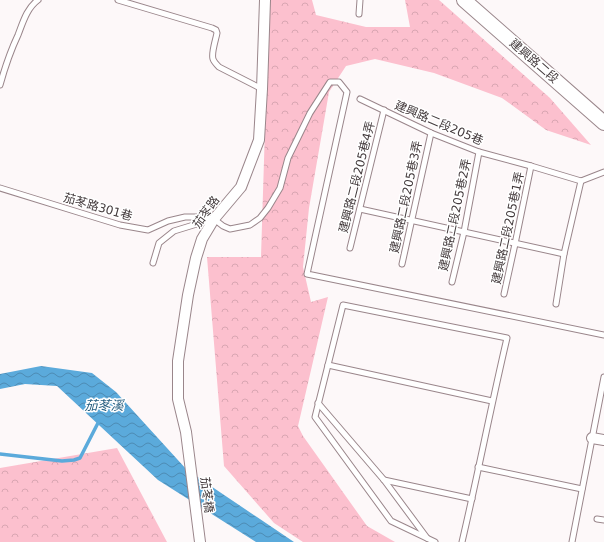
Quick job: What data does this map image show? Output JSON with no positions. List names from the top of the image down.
{
  "streets": {
    "street": ["建興路二段", "茄苳路", "茄苳橋"],
    "lane": [
      "建興路二段205巷",
      "建興路二段205巷4弄",
      "建興路二段205巷3弄",
      "茄苳路301巷",
      "建興路二段205巷2弄",
      "建興路二段205巷1弄"
    ]
  },
  "crossings": [
    ["建興路二段205巷", "建興路二段205巷4弄"],
    ["建興路二段205巷", "建興路二段205巷3弄"],
    ["建興路二段205巷", "建興路二段205巷2弄"],
    ["建興路二段205巷", "建興路二段205巷1弄"],
    ["茄苳路301巷", "茄苳路"],
    ["茄苳路", "茄苳橋"]
  ],
  "water": ["茄苳溪"]
}
